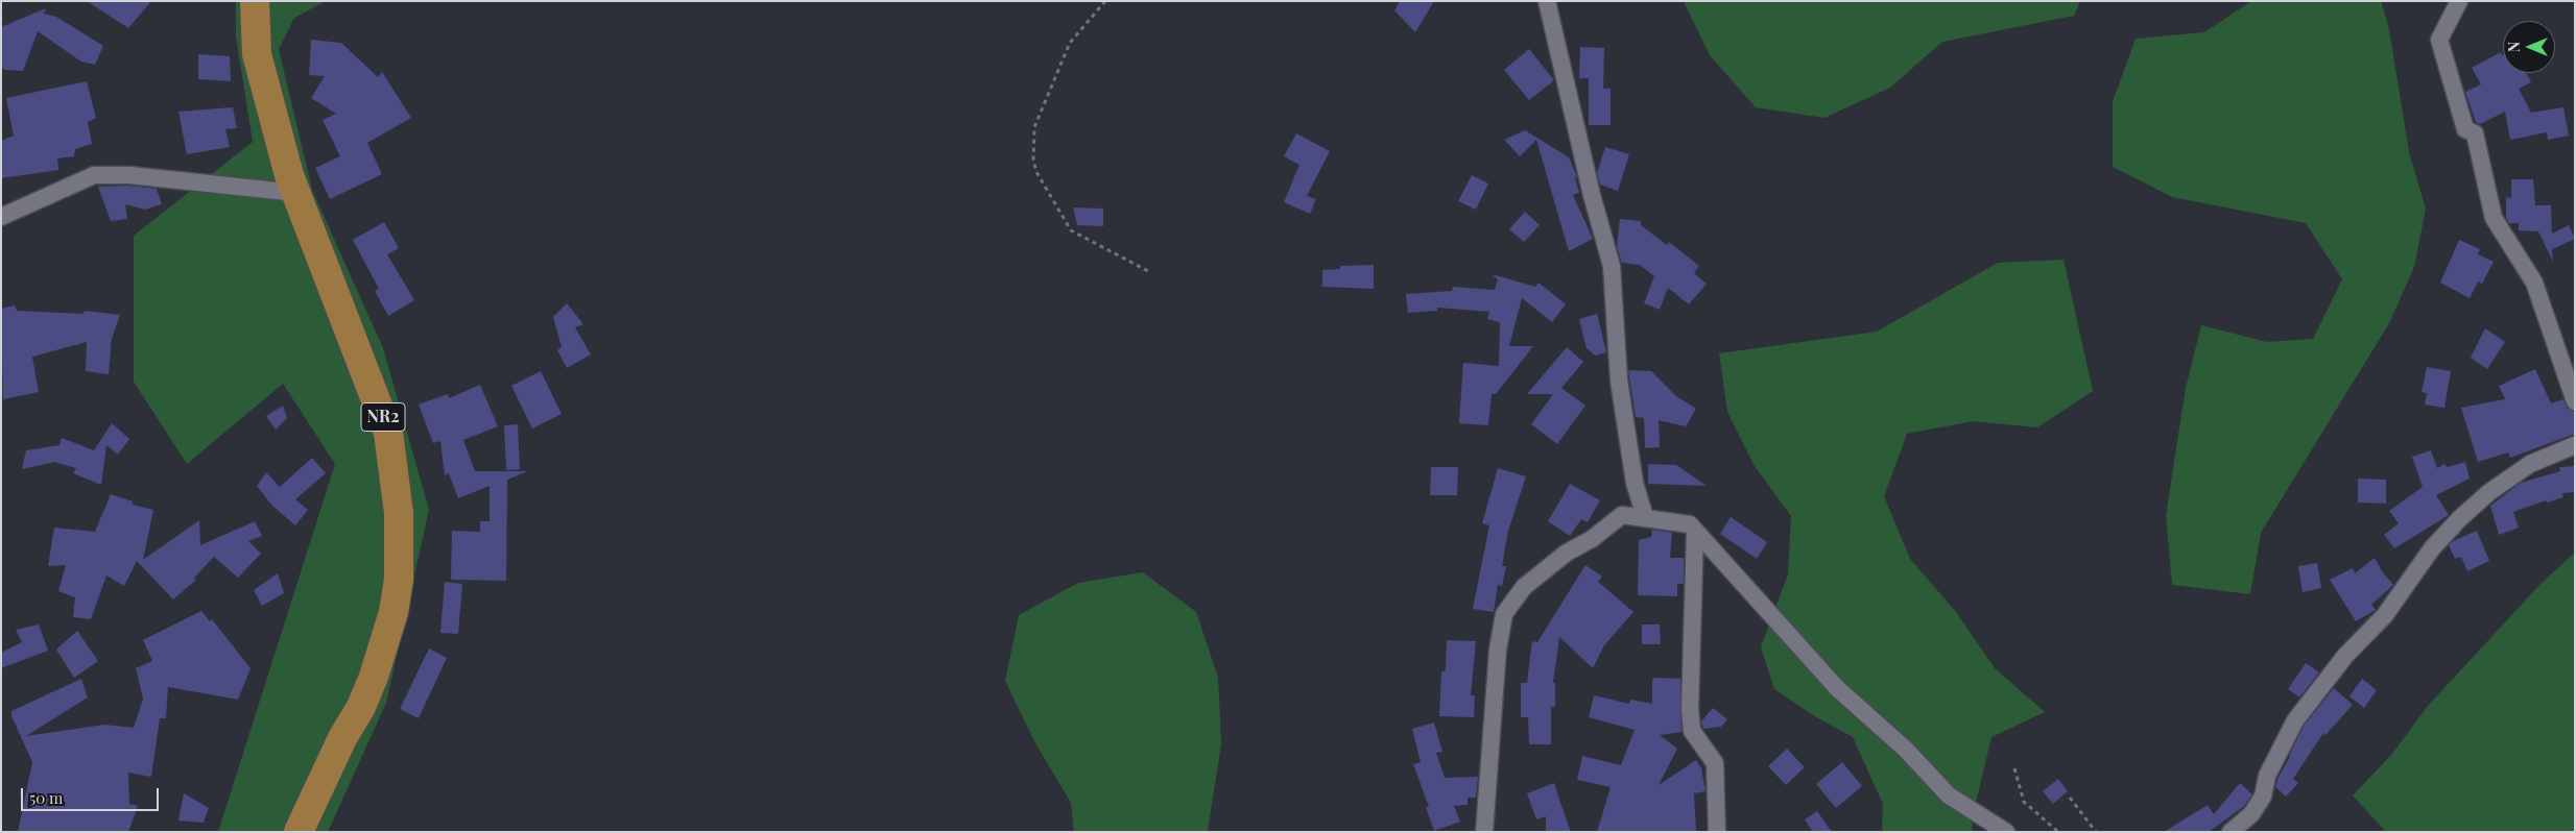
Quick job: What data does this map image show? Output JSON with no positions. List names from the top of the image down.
{
  "streets": {
    "highway": ["NR2"]
  },
  "scale_bar": "50 m",
  "north": "left"
}
